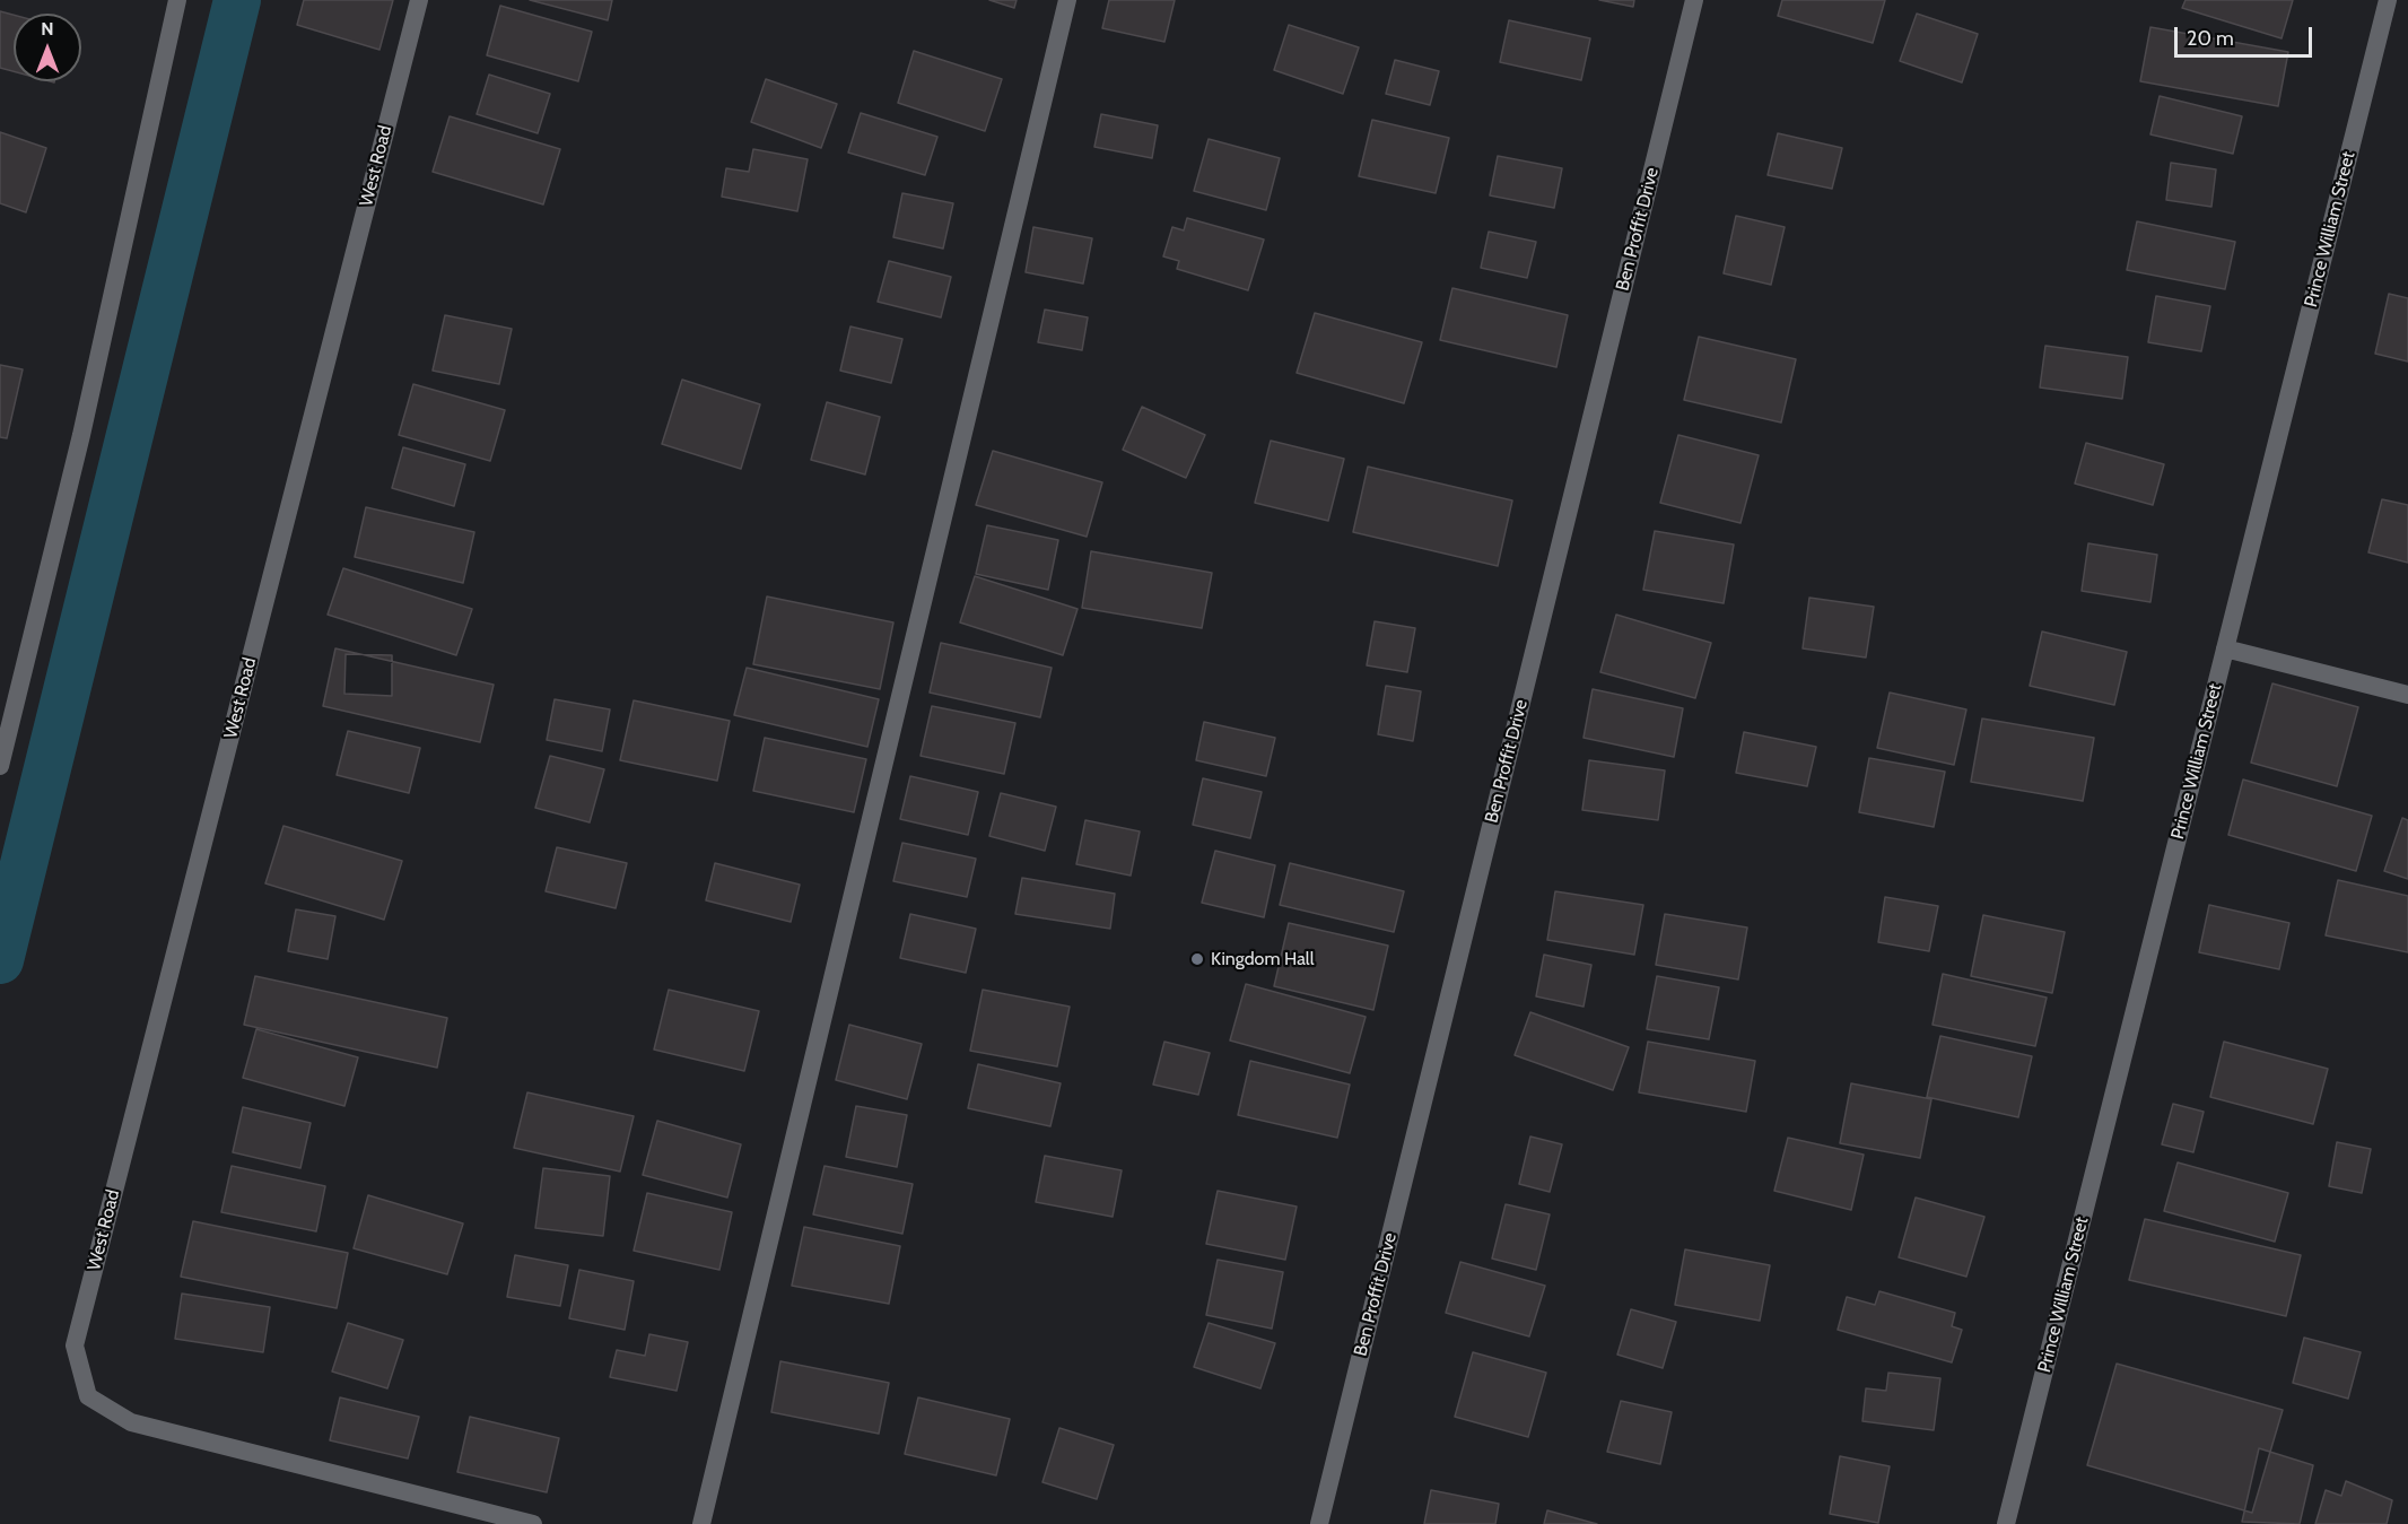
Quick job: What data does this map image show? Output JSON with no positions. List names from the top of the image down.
{
  "streets": {
    "street": ["West Road", "Ben Proffit Drive", "Prince William Street"]
  },
  "places": ["Kingdom Hall"],
  "scale_bar": "20 m",
  "north": "top"
}
